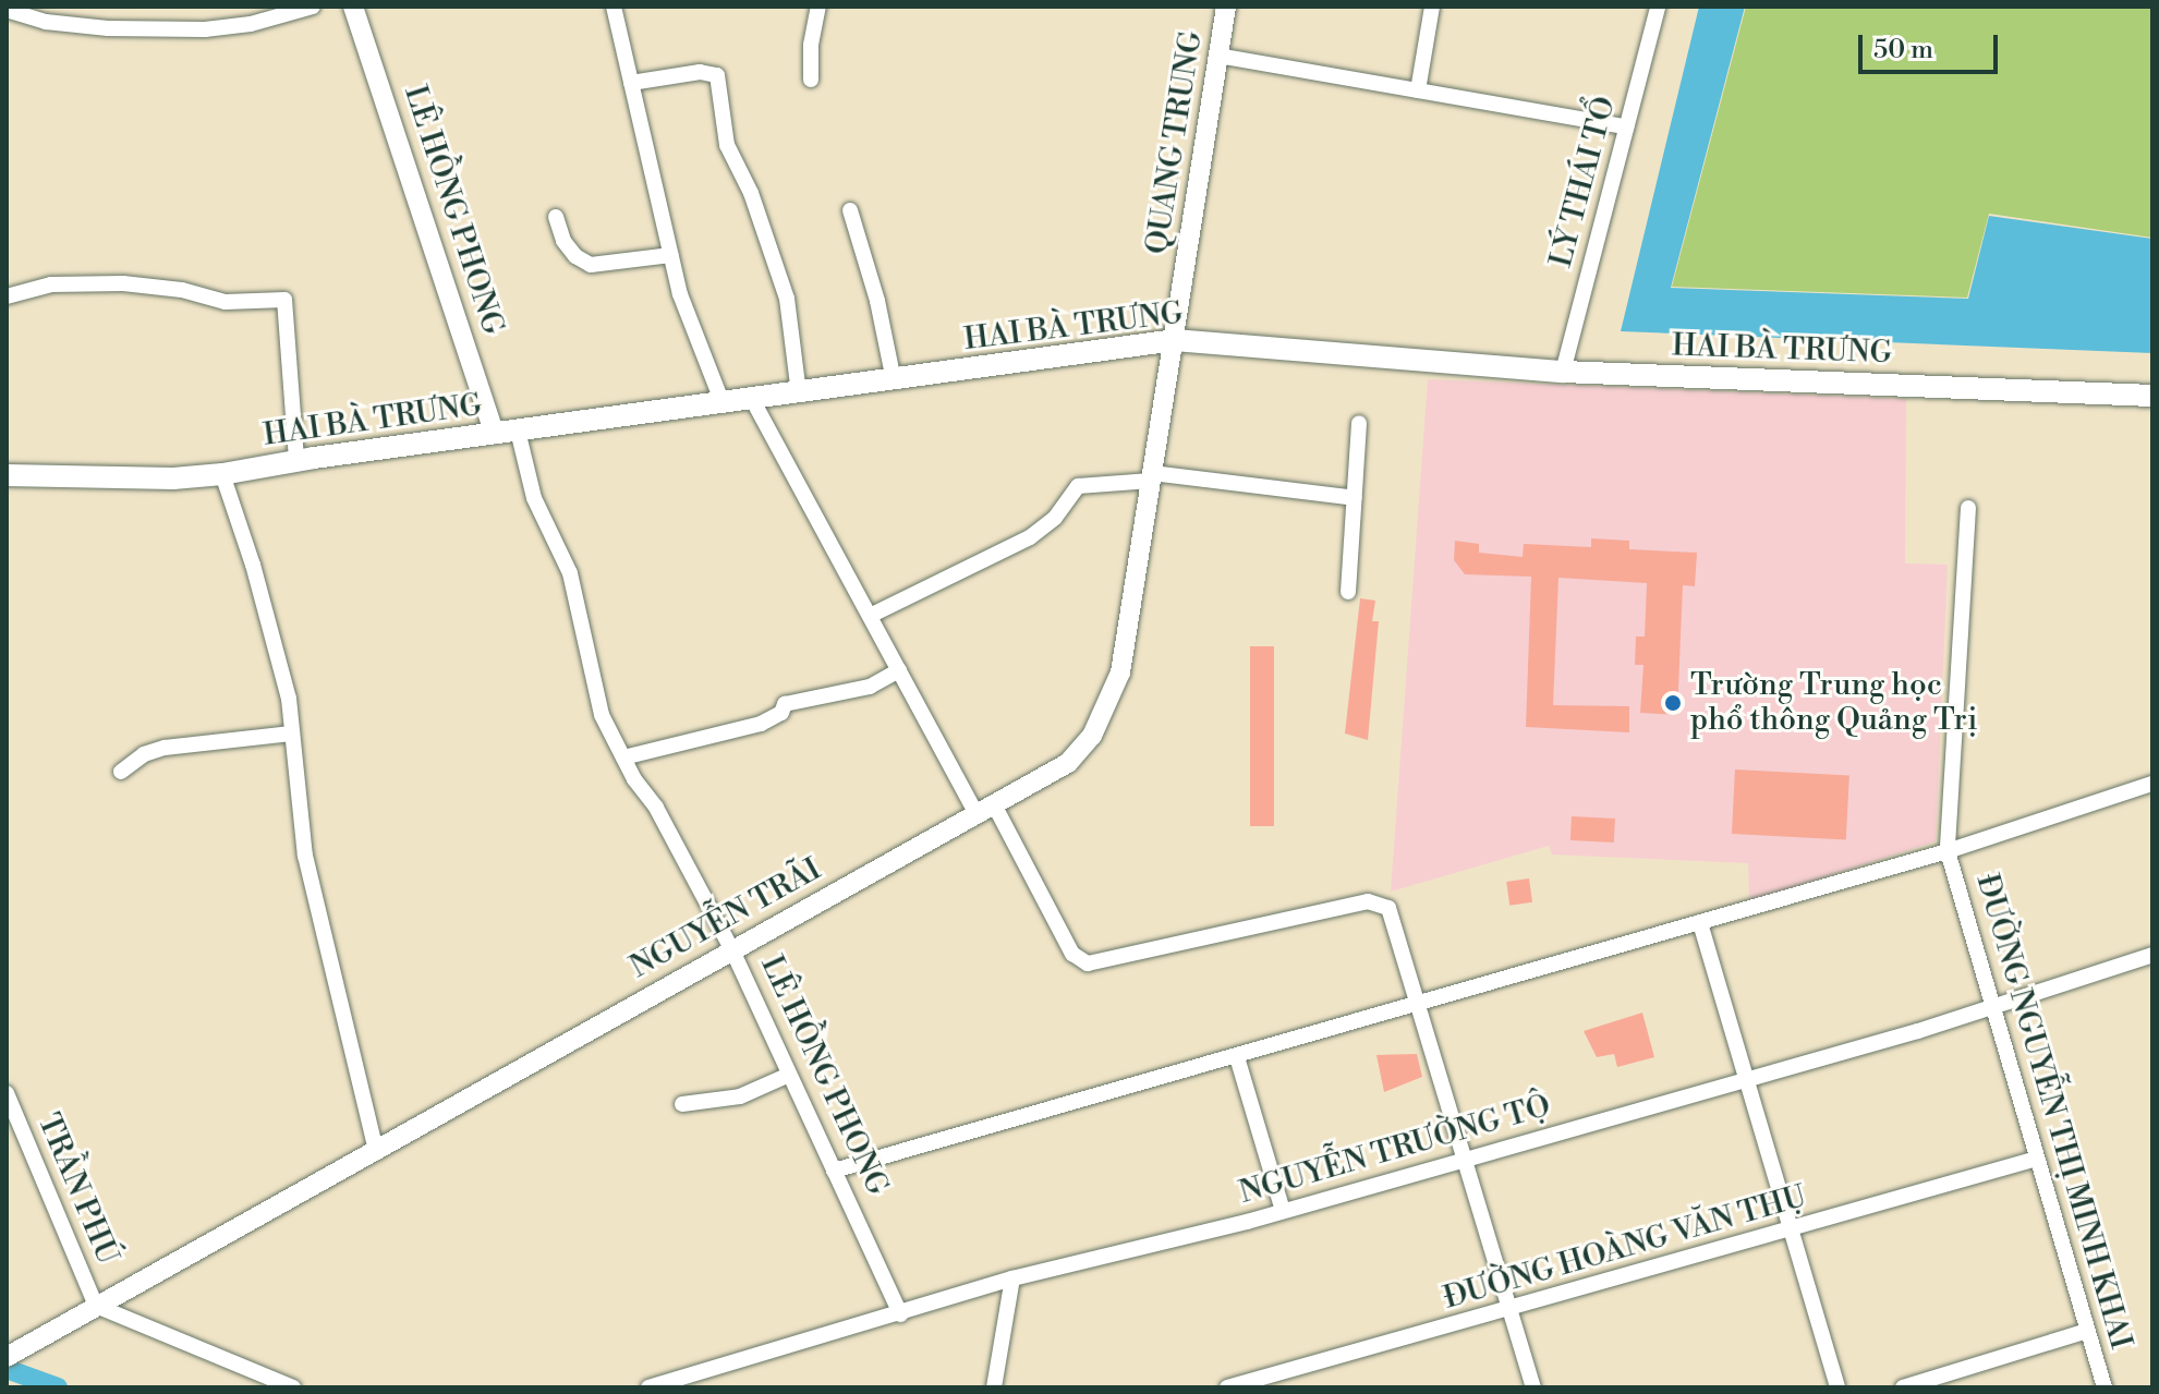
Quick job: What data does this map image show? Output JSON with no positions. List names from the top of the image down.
{
  "streets": {
    "main road": ["HAI BÀ TRƯNG"],
    "street": [
      "QUANG TRUNG",
      "LÝ THÁI TỔ",
      "LÊ HỒNG PHONG",
      "NGUYỄN TRÃI",
      "ĐƯỜNG NGUYỄN THỊ MINH KHAI",
      "NGUYỄN TRƯỜNG TỘ",
      "TRẦN PHÚ",
      "ĐƯỜNG HOÀNG VĂN THỤ"
    ]
  },
  "crossings": [
    ["QUANG TRUNG", "HAI BÀ TRƯNG"],
    ["QUANG TRUNG", "NGUYỄN TRÃI"],
    ["LÝ THÁI TỔ", "HAI BÀ TRƯNG"],
    ["LÊ HỒNG PHONG", "HAI BÀ TRƯNG"],
    ["LÊ HỒNG PHONG", "NGUYỄN TRÃI"],
    ["LÊ HỒNG PHONG", "NGUYỄN TRƯỜNG TỘ"],
    ["HAI BÀ TRƯNG", "NGUYỄN TRÃI"],
    ["NGUYỄN TRÃI", "TRẦN PHÚ"],
    ["ĐƯỜNG NGUYỄN THỊ MINH KHAI", "NGUYỄN TRƯỜNG TỘ"],
    ["ĐƯỜNG NGUYỄN THỊ MINH KHAI", "ĐƯỜNG HOÀNG VĂN THỤ"]
  ],
  "places": ["Trường Trung học phổ thông Quảng Trị"],
  "scale_bar": "50 m"
}
